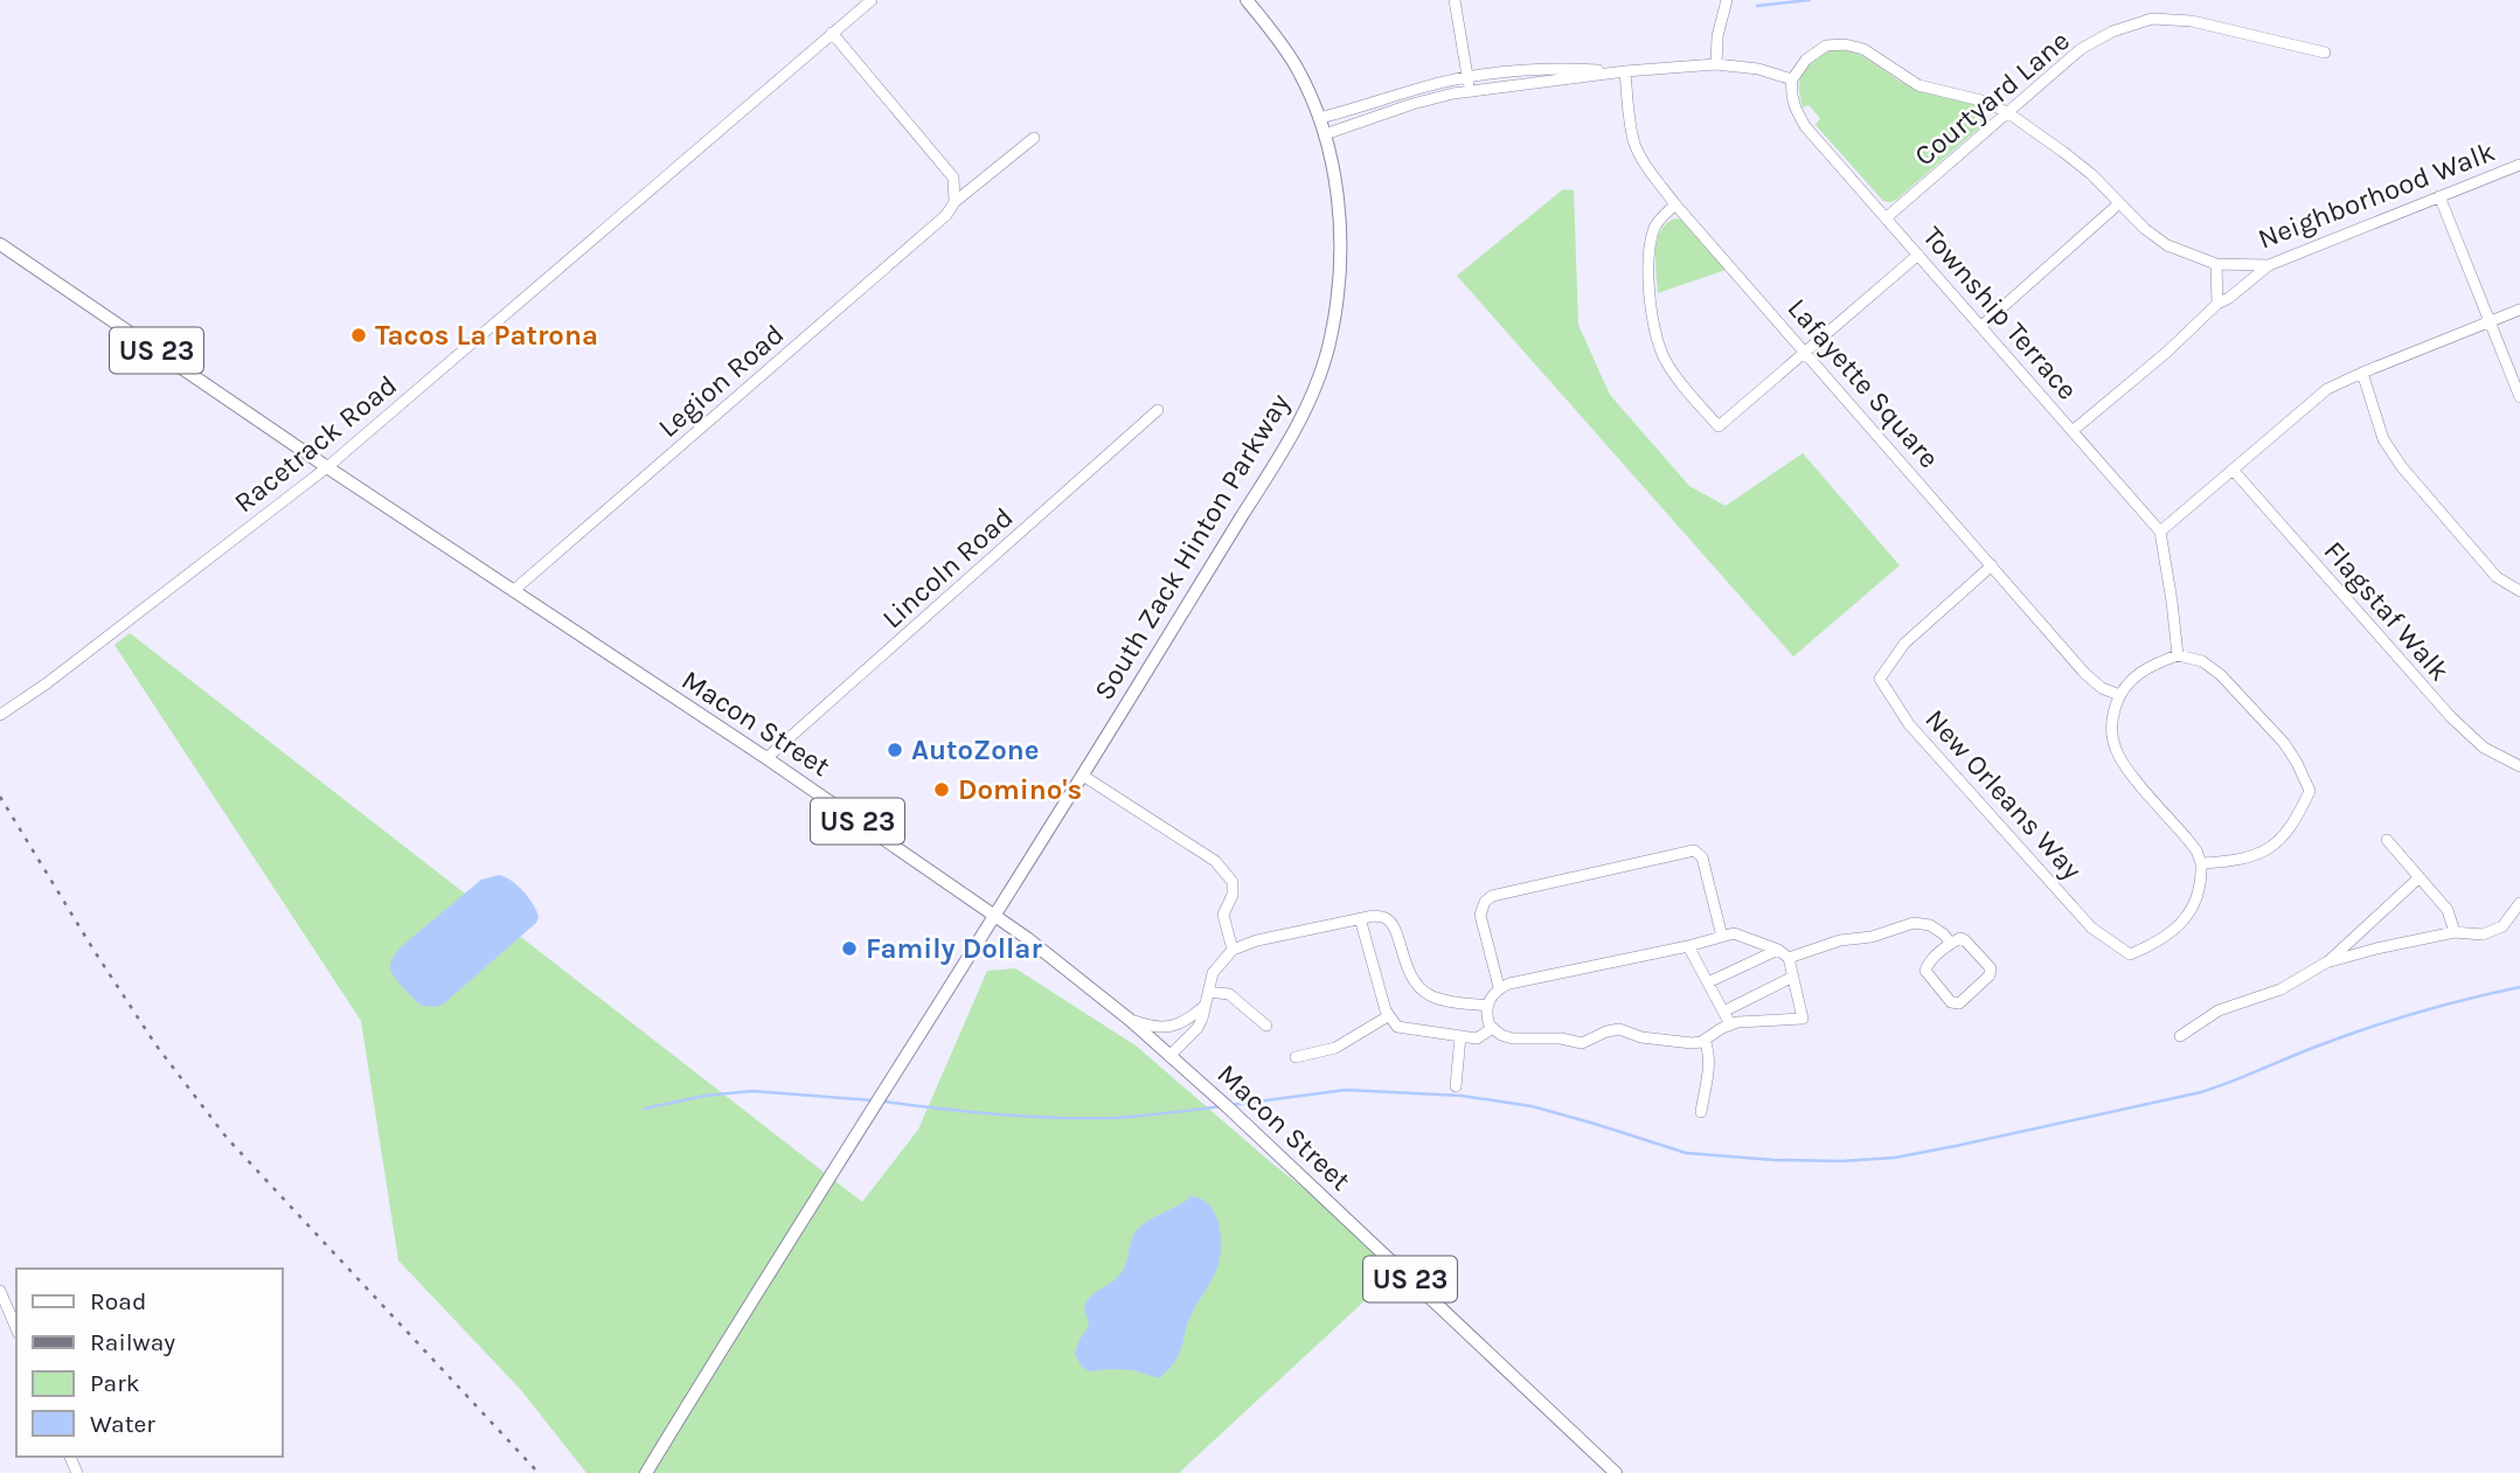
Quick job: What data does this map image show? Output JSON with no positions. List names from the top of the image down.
{
  "streets": {
    "main road": ["US 23", "South Zack Hinton Parkway", "Macon Street"],
    "street": [
      "Courtyard Lane",
      "Neighborhood Walk",
      "Township Terrace",
      "Legion Road",
      "Lafayette Square",
      "Racetrack Road",
      "Lincoln Road",
      "Flagstaf Walk",
      "New Orleans Way"
    ]
  },
  "crossings": [
    ["Courtyard Lane", "Neighborhood Walk"],
    ["Courtyard Lane", "Township Terrace"],
    ["Neighborhood Walk", "Township Terrace"],
    ["Legion Road", "Macon Street"],
    ["Lafayette Square", "New Orleans Way"],
    ["Racetrack Road", "Macon Street"],
    ["South Zack Hinton Parkway", "Macon Street"],
    ["Lincoln Road", "Macon Street"]
  ],
  "places": [
    "Tacos La Patrona",
    "AutoZone",
    "Domino's",
    "Family Dollar"
  ],
  "legend": [
    "Road",
    "Railway",
    "Park",
    "Water"
  ]
}
